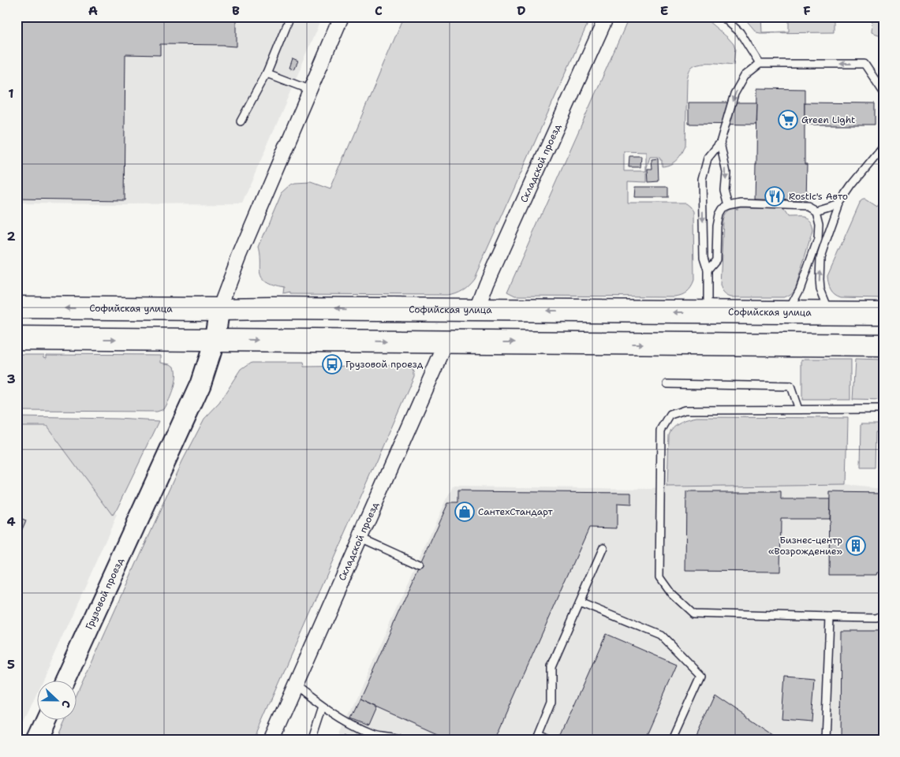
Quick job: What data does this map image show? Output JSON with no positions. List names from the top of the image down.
{
  "streets": {
    "main road": ["Софийская улица"],
    "street": ["Складской проезд", "Грузовой проезд"]
  },
  "crossings": [
    ["Складской проезд", "Софийская улица"],
    ["Софийская улица", "Грузовой проезд"]
  ],
  "places": {
    "supermarket": ["Green Light"],
    "restaurant": ["Rostic's Авто"],
    "bus stop": ["Грузовой проезд"],
    "shop": ["СантехСтандарт"],
    "building": ["Бизнес-центр «Возрождение»"]
  },
  "north": "right",
  "grid": {
    "columns": [
      "A",
      "B",
      "C",
      "D",
      "E",
      "F"
    ],
    "rows": [
      "1",
      "2",
      "3",
      "4",
      "5"
    ]
  }
}
